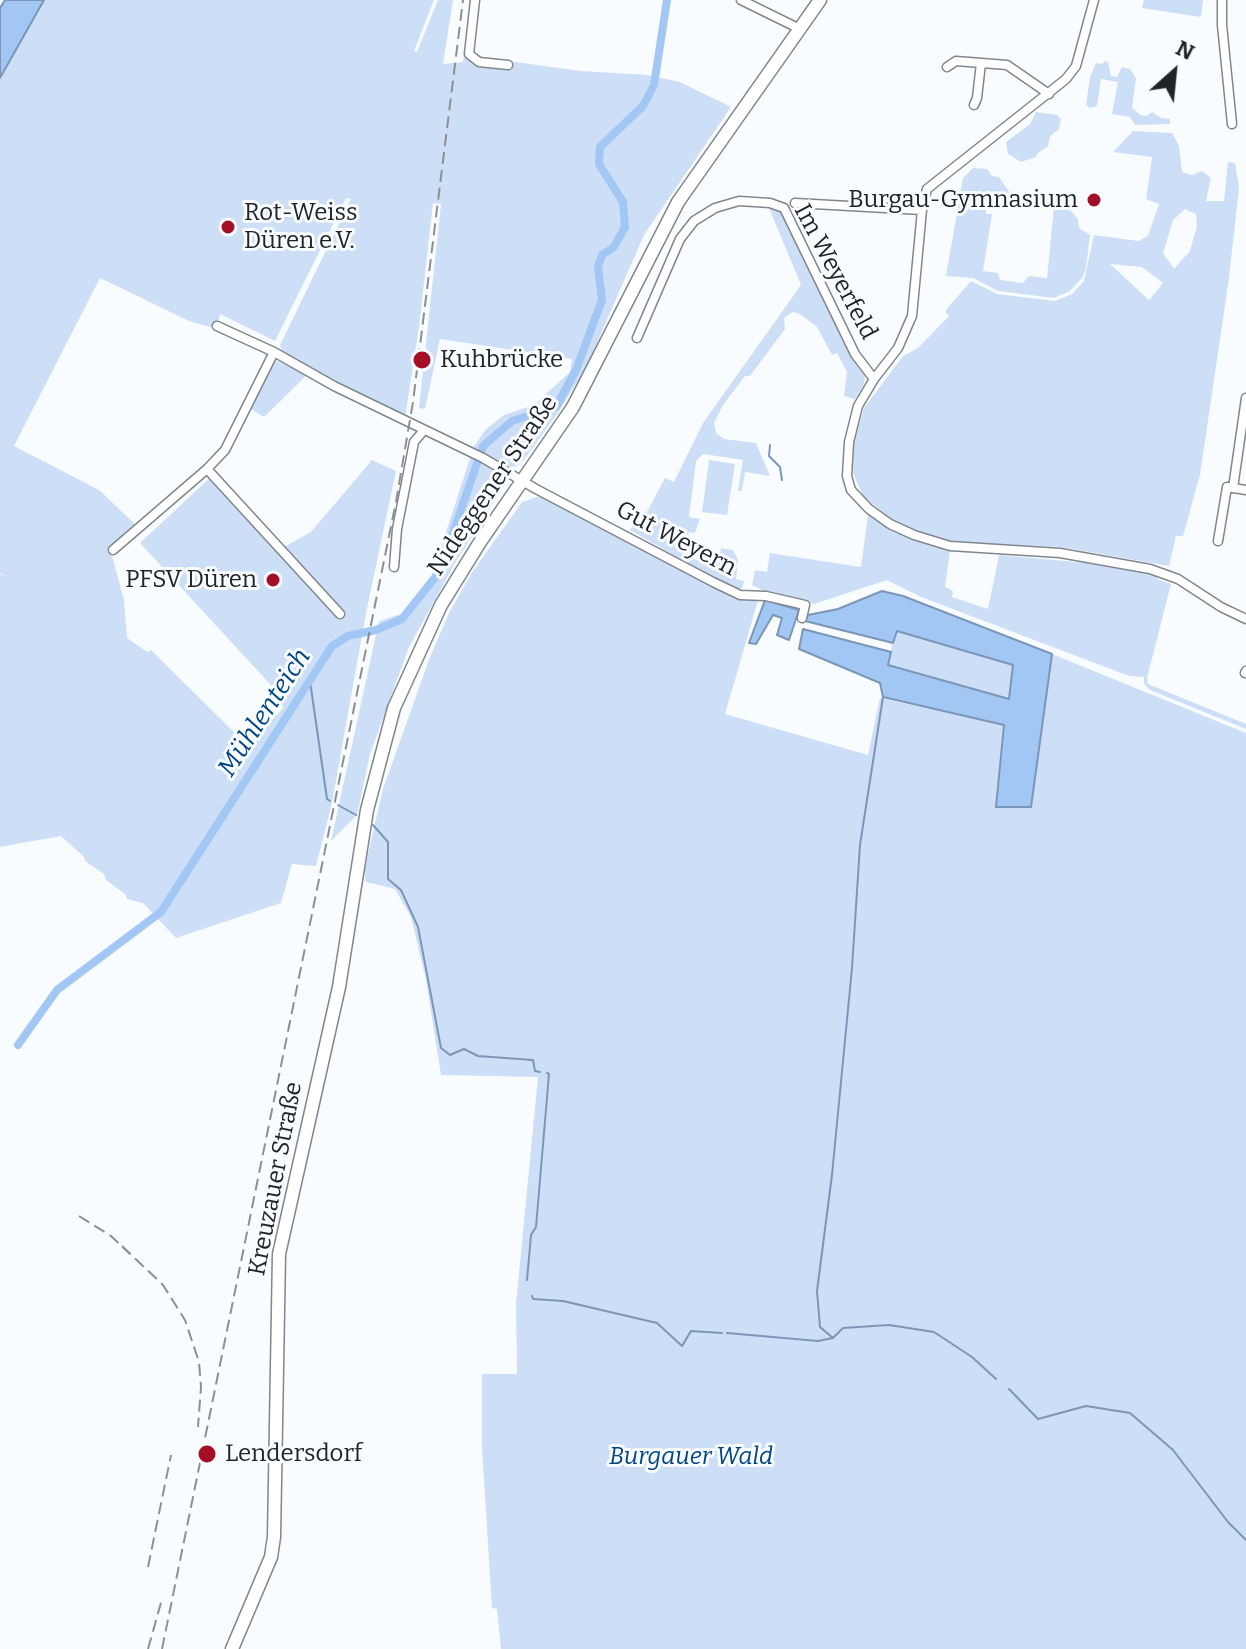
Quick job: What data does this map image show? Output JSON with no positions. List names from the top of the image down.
{
  "streets": {
    "main road": ["Nideggener Straße", "Kreuzauer Straße"],
    "street": ["Im Weyerfeld", "Gut Weyern"]
  },
  "crossings": [
    ["Nideggener Straße", "Gut Weyern"],
    ["Nideggener Straße", "Kreuzauer Straße"]
  ],
  "water": ["Mühlenteich"],
  "parks": ["Burgauer Wald"],
  "places": [
    "Burgau-Gymnasium",
    "Rot-Weiss Düren e.V.",
    "Kuhbrücke",
    "PFSV Düren",
    "Lendersdorf"
  ],
  "north": "top right"
}
